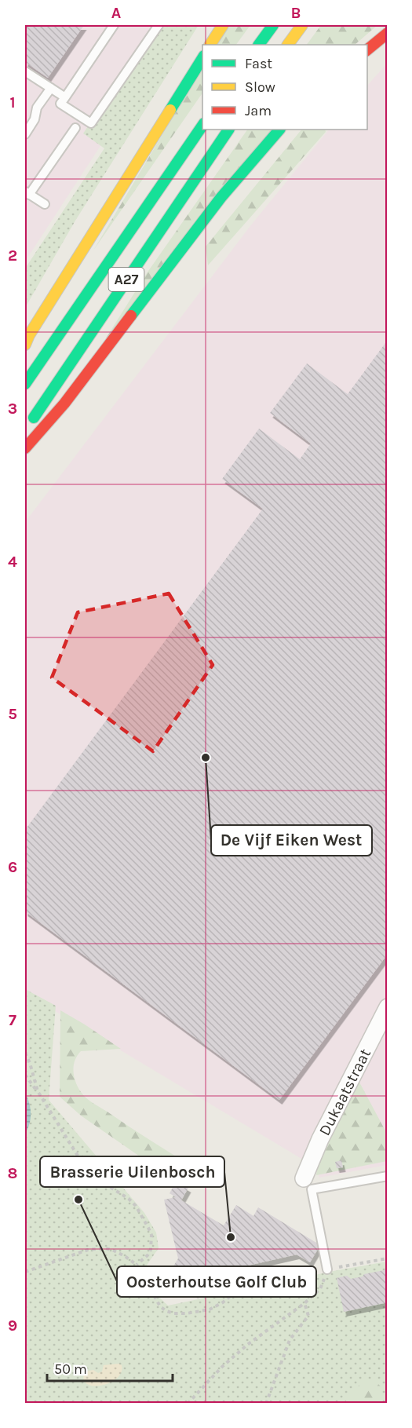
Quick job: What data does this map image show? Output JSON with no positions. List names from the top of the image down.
{
  "streets": {
    "highway": ["A27"],
    "street": ["Dukaatstraat"]
  },
  "places": ["De Vijf Eiken West", "Oosterhoutse Golf Club", "Brasserie Uilenbosch"],
  "legend": ["Fast", "Slow", "Jam"],
  "scale_bar": "50 m",
  "grid": {
    "columns": ["A", "B"],
    "rows": [
      "1",
      "2",
      "3",
      "4",
      "5",
      "6",
      "7",
      "8",
      "9"
    ]
  }
}
